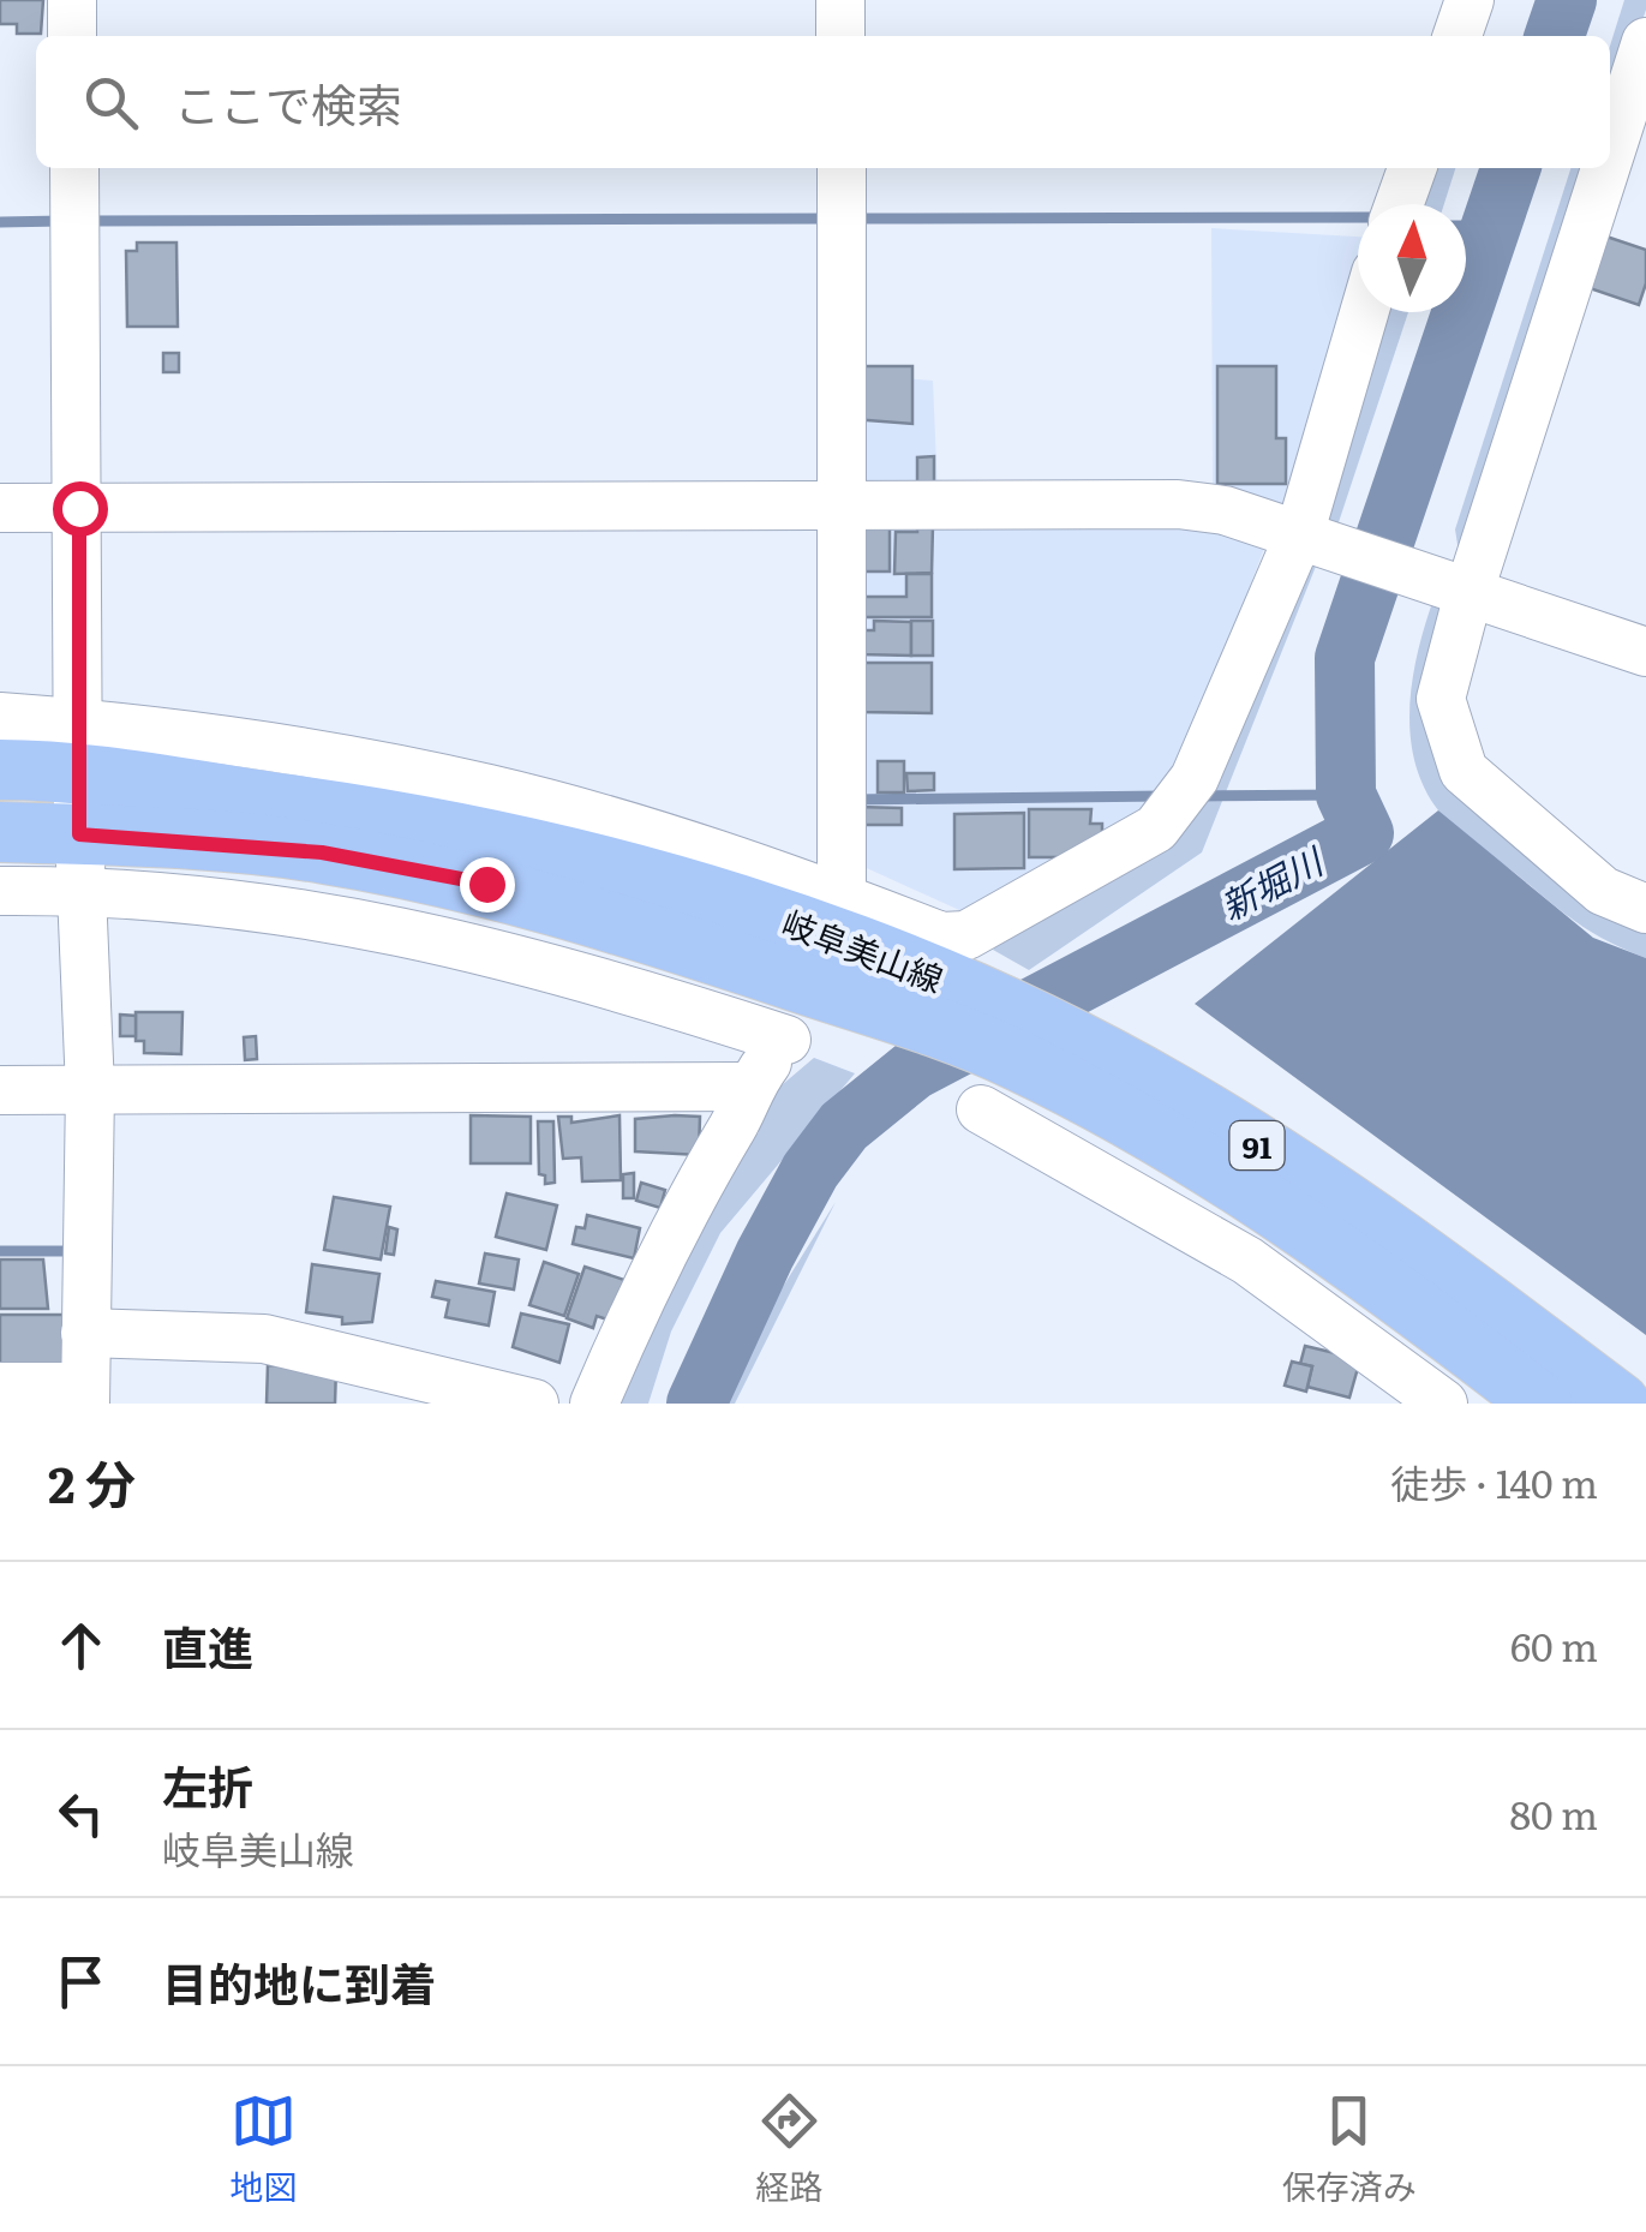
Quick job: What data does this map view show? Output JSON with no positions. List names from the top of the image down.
{
  "streets": {
    "main road": ["岐阜美山線", "91"]
  },
  "water": ["新堀川"],
  "north": "top",
  "page": {
    "search": "ここで検索",
    "heading": ["2 分", "徒歩 · 140 m"],
    "list": [
      ["直進", "60 m"],
      ["左折", "岐阜美山線", "80 m"],
      "目的地に到着"
    ],
    "nav": ["地図", "経路", "保存済み"]
  }
}
